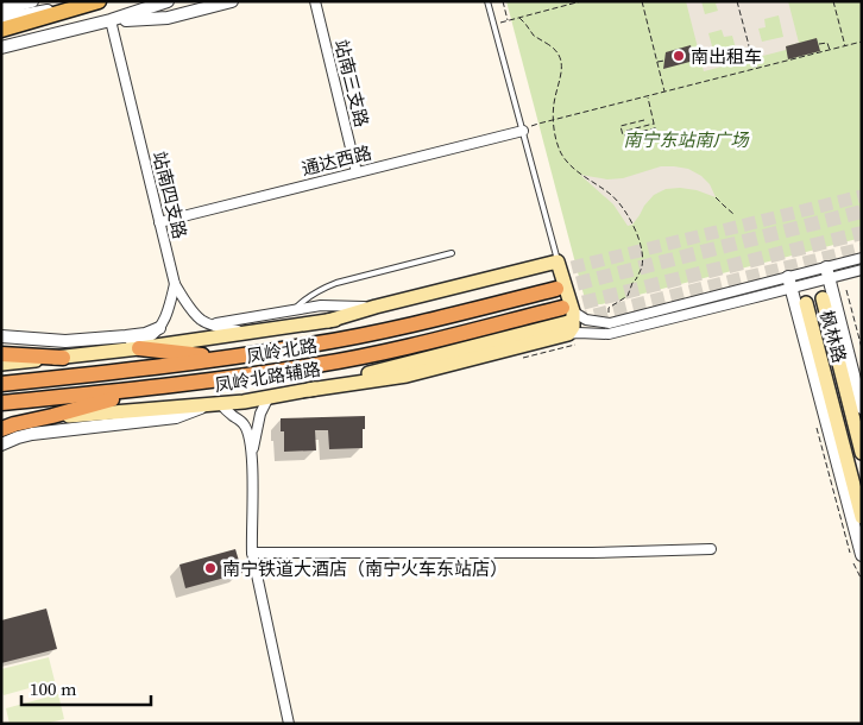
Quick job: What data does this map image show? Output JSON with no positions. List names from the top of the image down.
{
  "streets": {
    "highway": ["凤岭北路"],
    "main road": ["枫林路", "凤岭北路辅路"],
    "street": ["站南三支路", "通达西路", "站南四支路"]
  },
  "crossings": [
    ["站南三支路", "通达西路"],
    ["通达西路", "站南四支路"],
    ["凤岭北路", "凤岭北路辅路"]
  ],
  "parks": ["南宁东站南广场"],
  "places": ["南出租车", "南宁铁道大酒店（南宁火车东站店）"],
  "scale_bar": "100 m"
}
